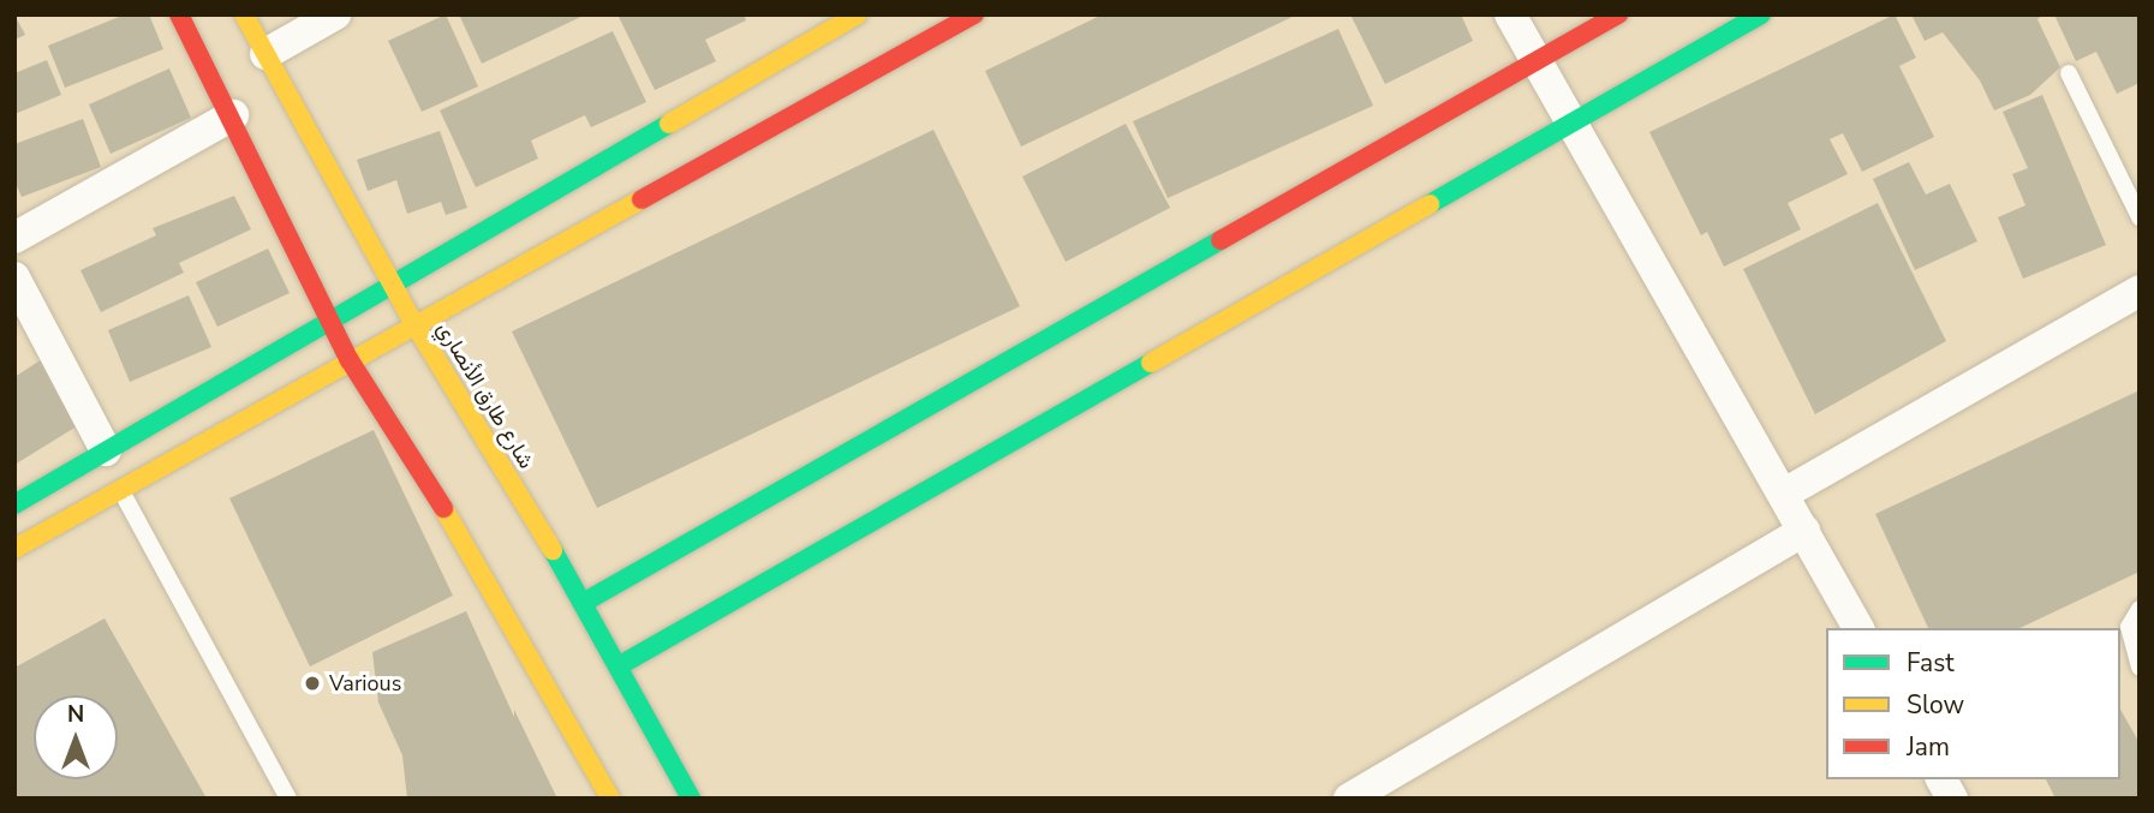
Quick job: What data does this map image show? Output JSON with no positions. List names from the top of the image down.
{
  "streets": {
    "street": ["شارع طارق الأنصاري"]
  },
  "places": ["Various"],
  "legend": ["Fast", "Slow", "Jam"],
  "north": "top"
}
